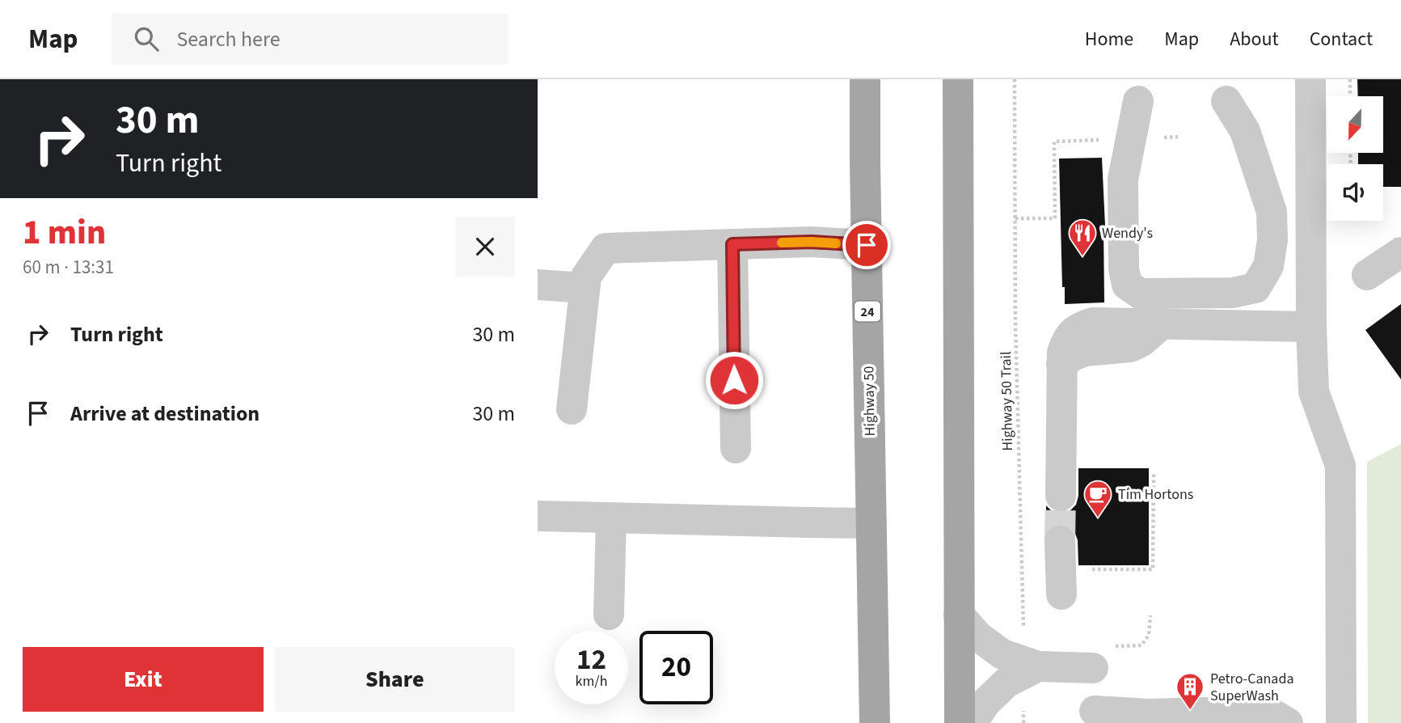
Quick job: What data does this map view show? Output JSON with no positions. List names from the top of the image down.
{
  "streets": {
    "main road": ["24", "Highway 50"],
    "path": ["Highway 50 Trail"]
  },
  "places": {
    "restaurant": ["Wendy's"],
    "cafe": ["Tim Hortons"],
    "building": ["Petro-Canada SuperWash"]
  },
  "north": "bottom",
  "page": {
    "header": "Map",
    "search": "Search here",
    "nav": [
      "Home",
      "Map",
      "About",
      "Contact"
    ],
    "turn": ["30 m", "Turn right"],
    "heading": ["1 min", "60 m · 13:31"],
    "list": [
      {
        "name": "Turn right",
        "value": "30 m"
      },
      {
        "name": "Arrive at destination",
        "value": "30 m"
      }
    ],
    "speed": "12 km/h",
    "limit": "20",
    "buttons": ["Exit", "Share"]
  }
}
